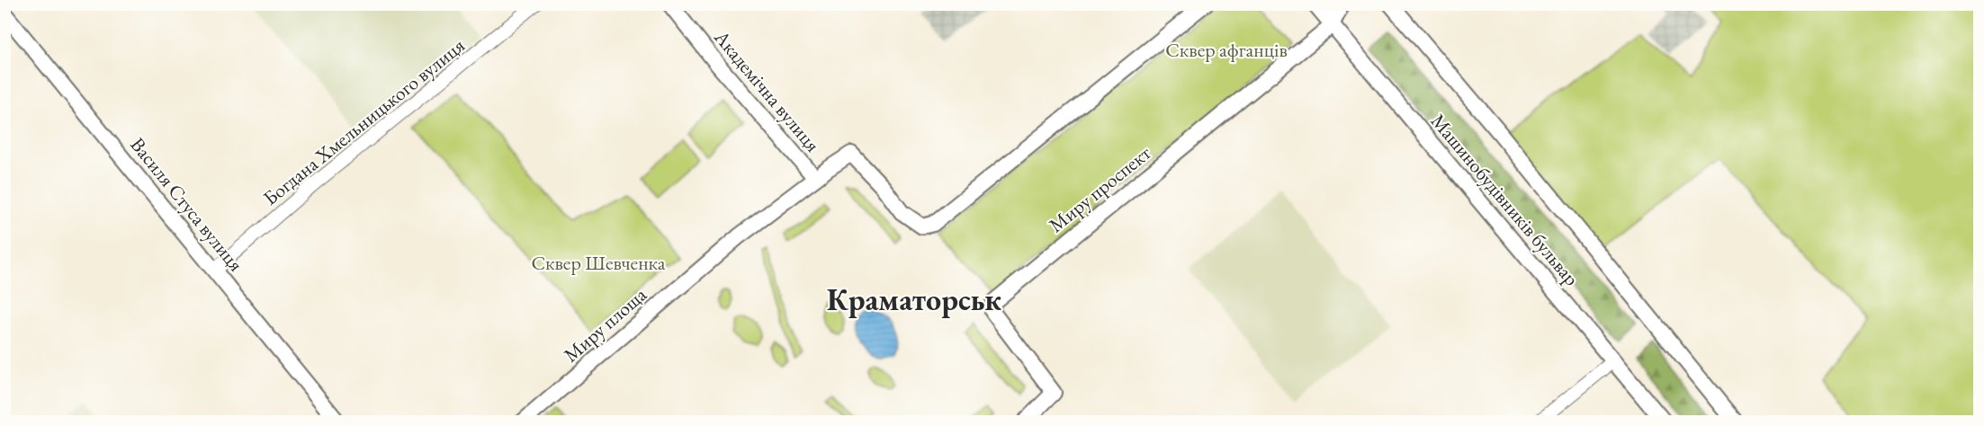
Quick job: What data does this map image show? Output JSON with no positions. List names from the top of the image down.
{
  "streets": {
    "street": [
      "Академічна вулиця",
      "Богдана Хмельницького вулиця",
      "Миру проспект",
      "Машинобудівників бульвар",
      "Василя Стуса вулиця",
      "Миру площа"
    ]
  },
  "crossings": [
    ["Академічна вулиця", "Миру площа"],
    ["Богдана Хмельницького вулиця", "Василя Стуса вулиця"],
    ["Миру проспект", "Машинобудівників бульвар"]
  ],
  "districts": ["Краматорськ"],
  "parks": ["Сквер афганців", "Сквер Шевченка"]
}
